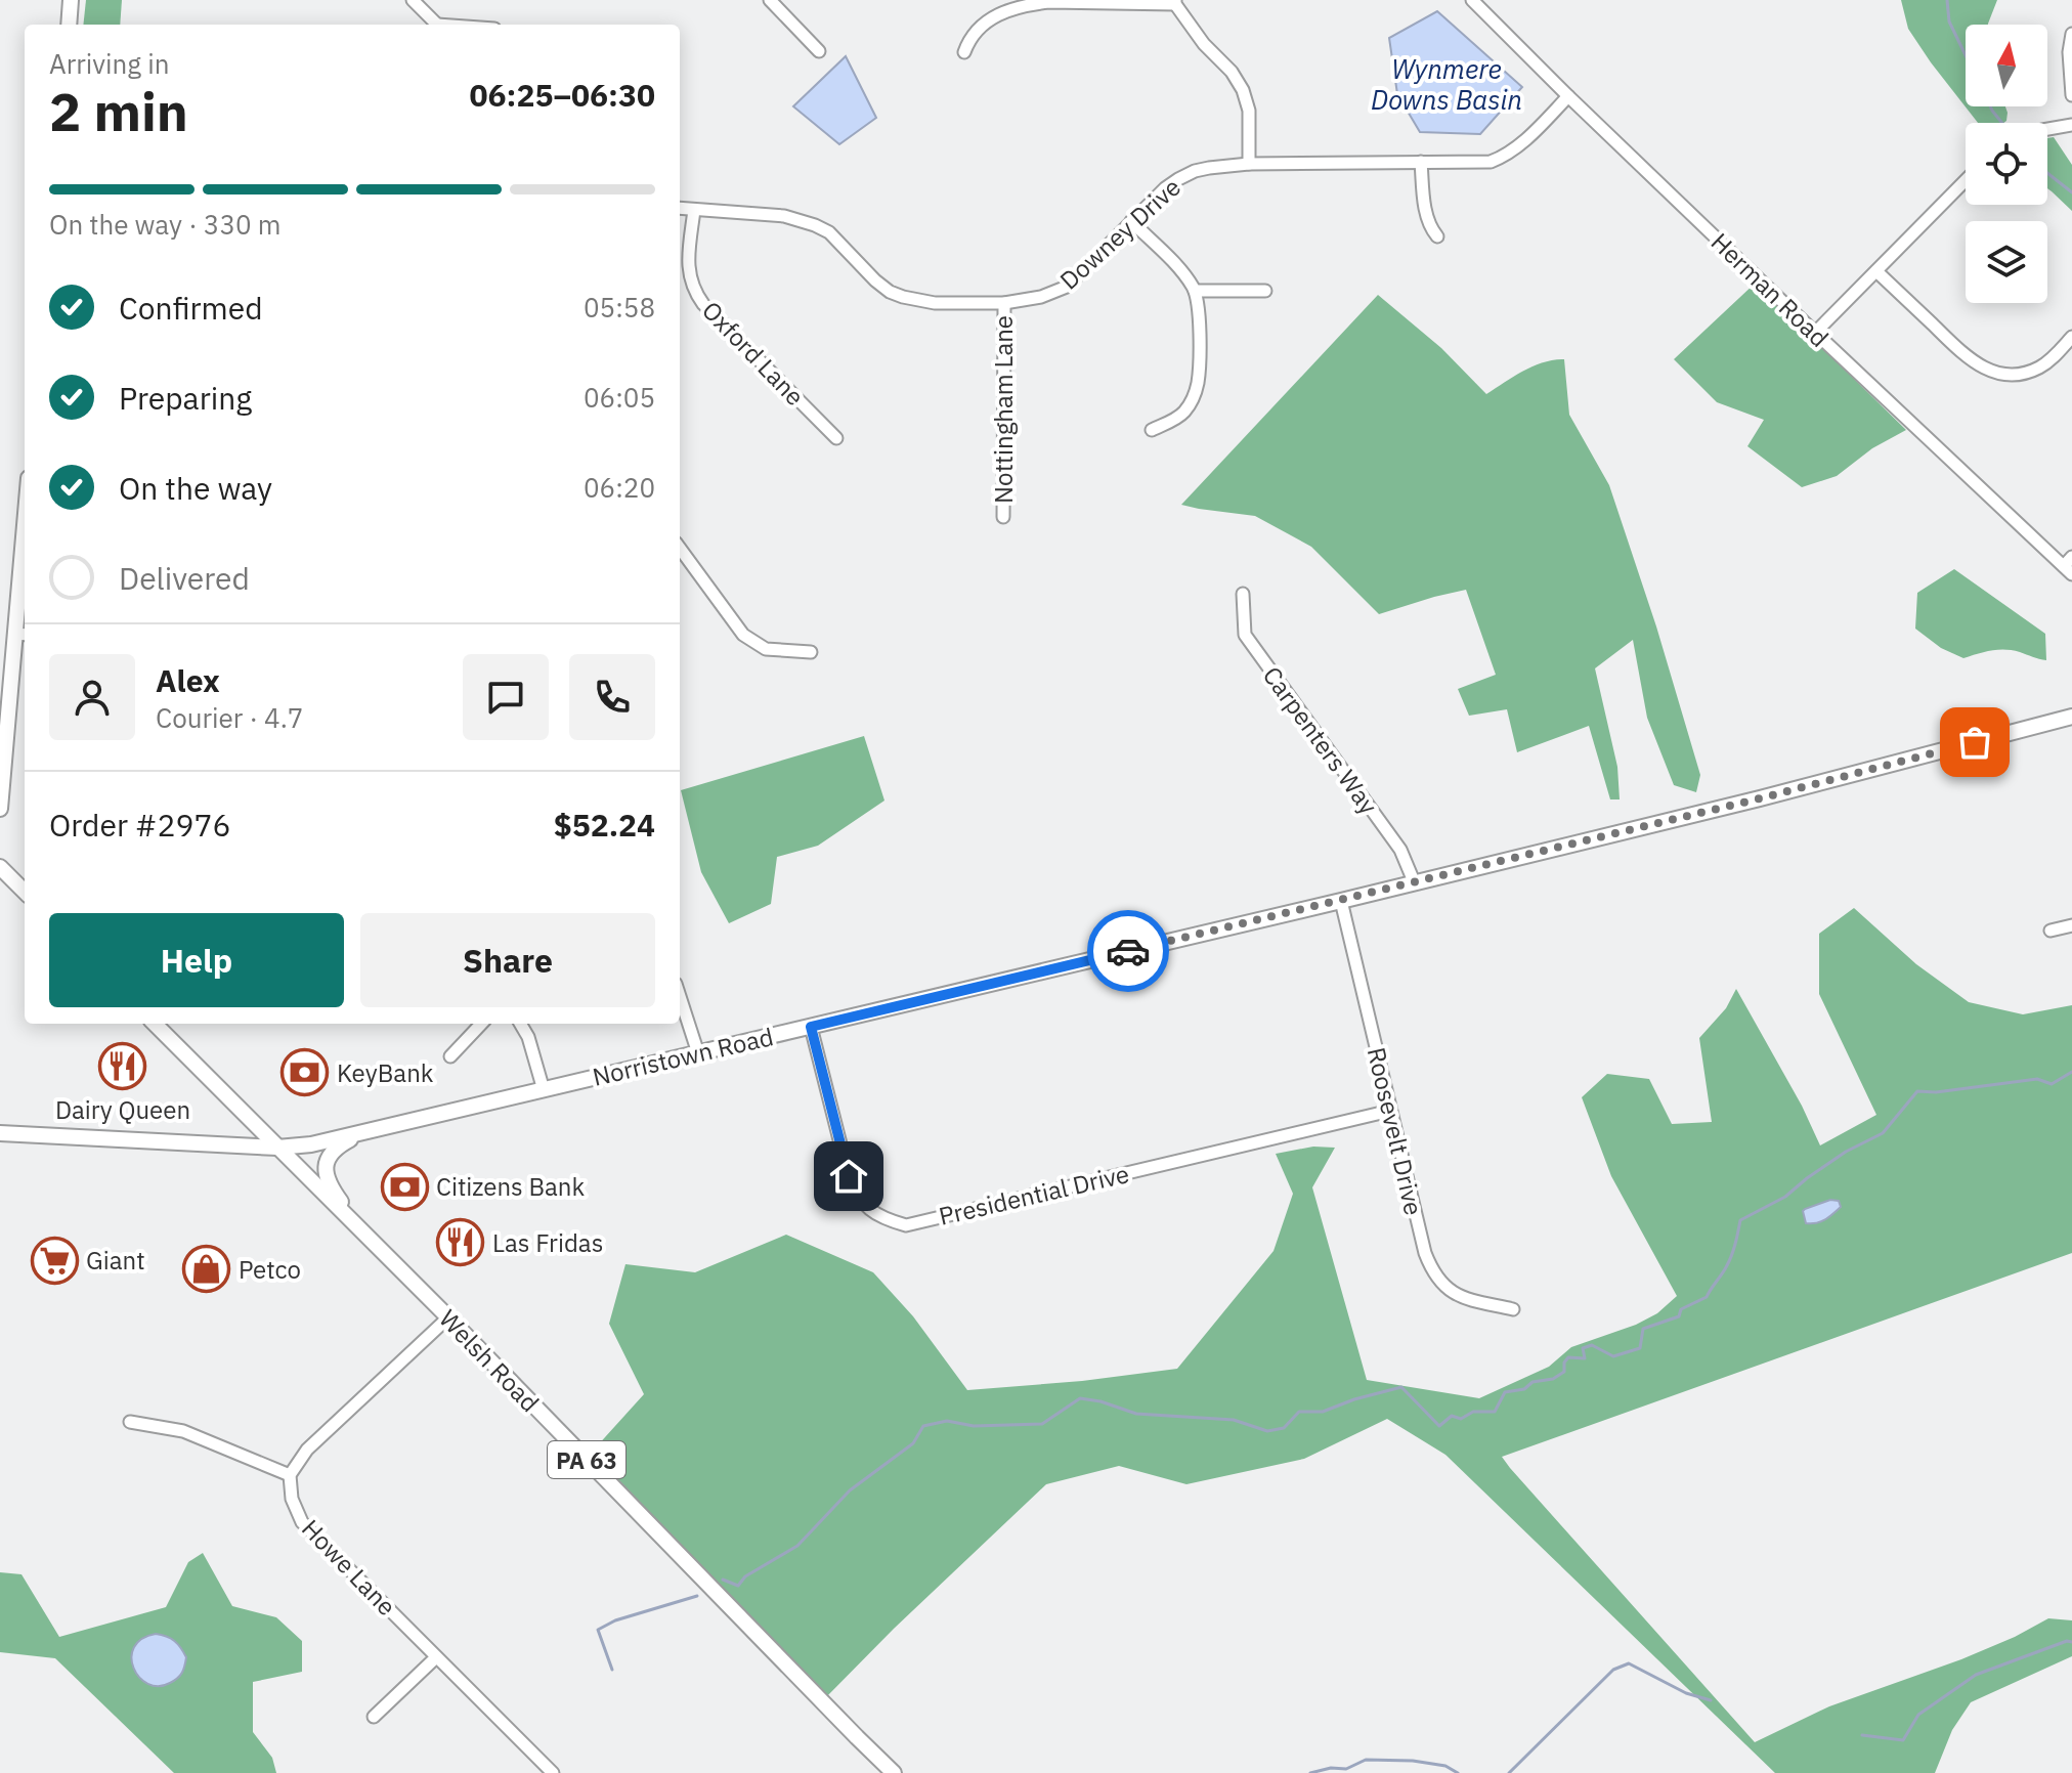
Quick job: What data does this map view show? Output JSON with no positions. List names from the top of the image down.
{
  "streets": {
    "main road": ["Norristown Road", "Welsh Road", "PA 63"],
    "street": [
      "Downey Drive",
      "Herman Road",
      "Oxford Lane",
      "Nottingham Lane",
      "Carpenters Way",
      "Roosevelt Drive",
      "Presidential Drive",
      "Howe Lane"
    ]
  },
  "crossings": [
    ["Downey Drive", "Herman Road"],
    ["Downey Drive", "Oxford Lane"],
    ["Downey Drive", "Nottingham Lane"],
    ["Carpenters Way", "Norristown Road"],
    ["Norristown Road", "Roosevelt Drive"],
    ["Norristown Road", "Presidential Drive"],
    ["Norristown Road", "Welsh Road"],
    ["Roosevelt Drive", "Presidential Drive"]
  ],
  "water": ["Wynmere Downs Basin"],
  "places": {
    "restaurant": ["Dairy Queen", "Las Fridas"],
    "bank": ["KeyBank", "Citizens Bank"],
    "supermarket": ["Giant"],
    "shop": ["Petco"]
  },
  "north": "top",
  "page": {
    "heading": ["2 min", "Arriving in", "06:25–06:30"],
    "panel": [
      "Alex",
      "Courier · 4.7",
      "Order #2976",
      "$52.24"
    ],
    "bar": "On the way · 330 m",
    "list": [
      ["Confirmed", "05:58"],
      ["Preparing", "06:05"],
      ["On the way", "06:20"],
      "Delivered"
    ],
    "buttons": ["Help", "Share"]
  }
}
